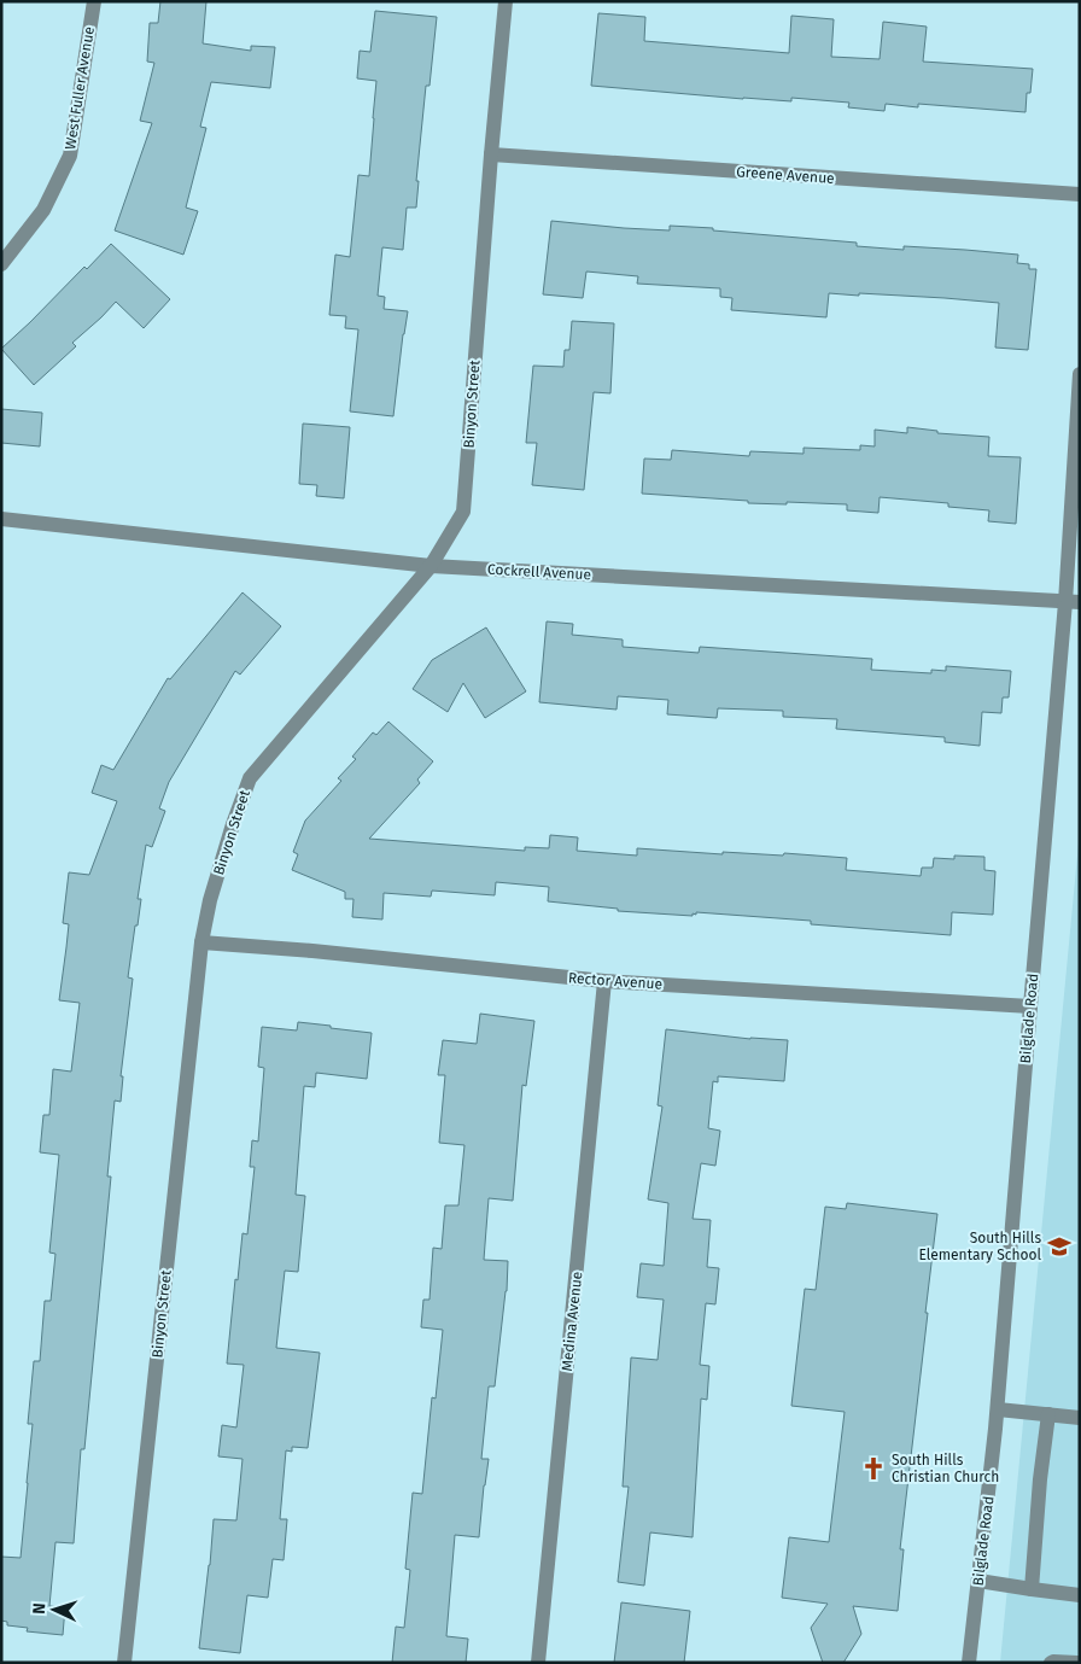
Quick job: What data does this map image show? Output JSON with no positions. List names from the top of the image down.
{
  "streets": {
    "street": [
      "West Fuller Avenue",
      "Greene Avenue",
      "Binyon Street",
      "Cockrell Avenue",
      "Rector Avenue",
      "Bilglade Road",
      "Medina Avenue"
    ]
  },
  "crossings": [
    ["Greene Avenue", "Binyon Street"],
    ["Binyon Street", "Cockrell Avenue"],
    ["Binyon Street", "Rector Avenue"],
    ["Cockrell Avenue", "Bilglade Road"],
    ["Rector Avenue", "Bilglade Road"],
    ["Rector Avenue", "Medina Avenue"]
  ],
  "places": {
    "school or university": ["South Hills Elementary School"],
    "church": ["South Hills Christian Church"]
  },
  "north": "left"
}
